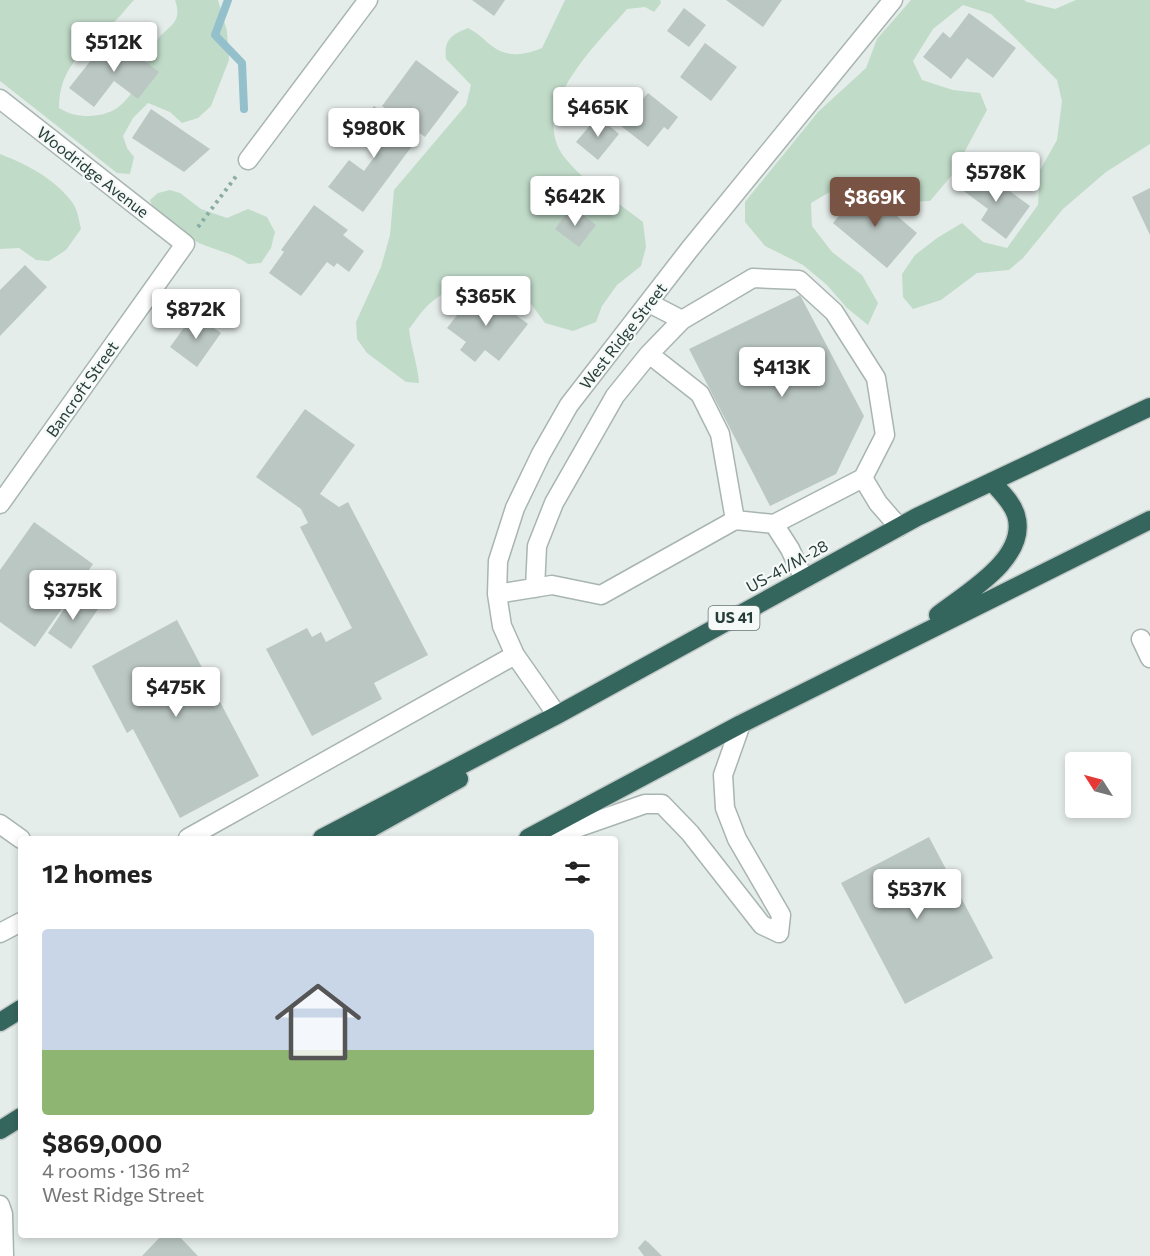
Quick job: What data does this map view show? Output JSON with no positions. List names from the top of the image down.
{
  "streets": {
    "highway": ["US-41/M-28", "US 41"],
    "street": ["Woodridge Avenue", "West Ridge Street", "Bancroft Street"]
  },
  "crossings": [
    ["Woodridge Avenue", "Bancroft Street"],
    ["West Ridge Street", "US-41/M-28"]
  ],
  "north": "top left",
  "page": {
    "price": [
      "$512K",
      "$465K",
      "$980K",
      "$578K",
      "$642K",
      "$869K",
      "$365K",
      "$872K",
      "$413K",
      "$375K",
      "$475K",
      "$537K"
    ],
    "heading": "12 homes",
    "list": [
      {
        "name": "$869,000",
        "note": "4 rooms · 136 m² · West Ridge Street"
      }
    ]
  }
}
